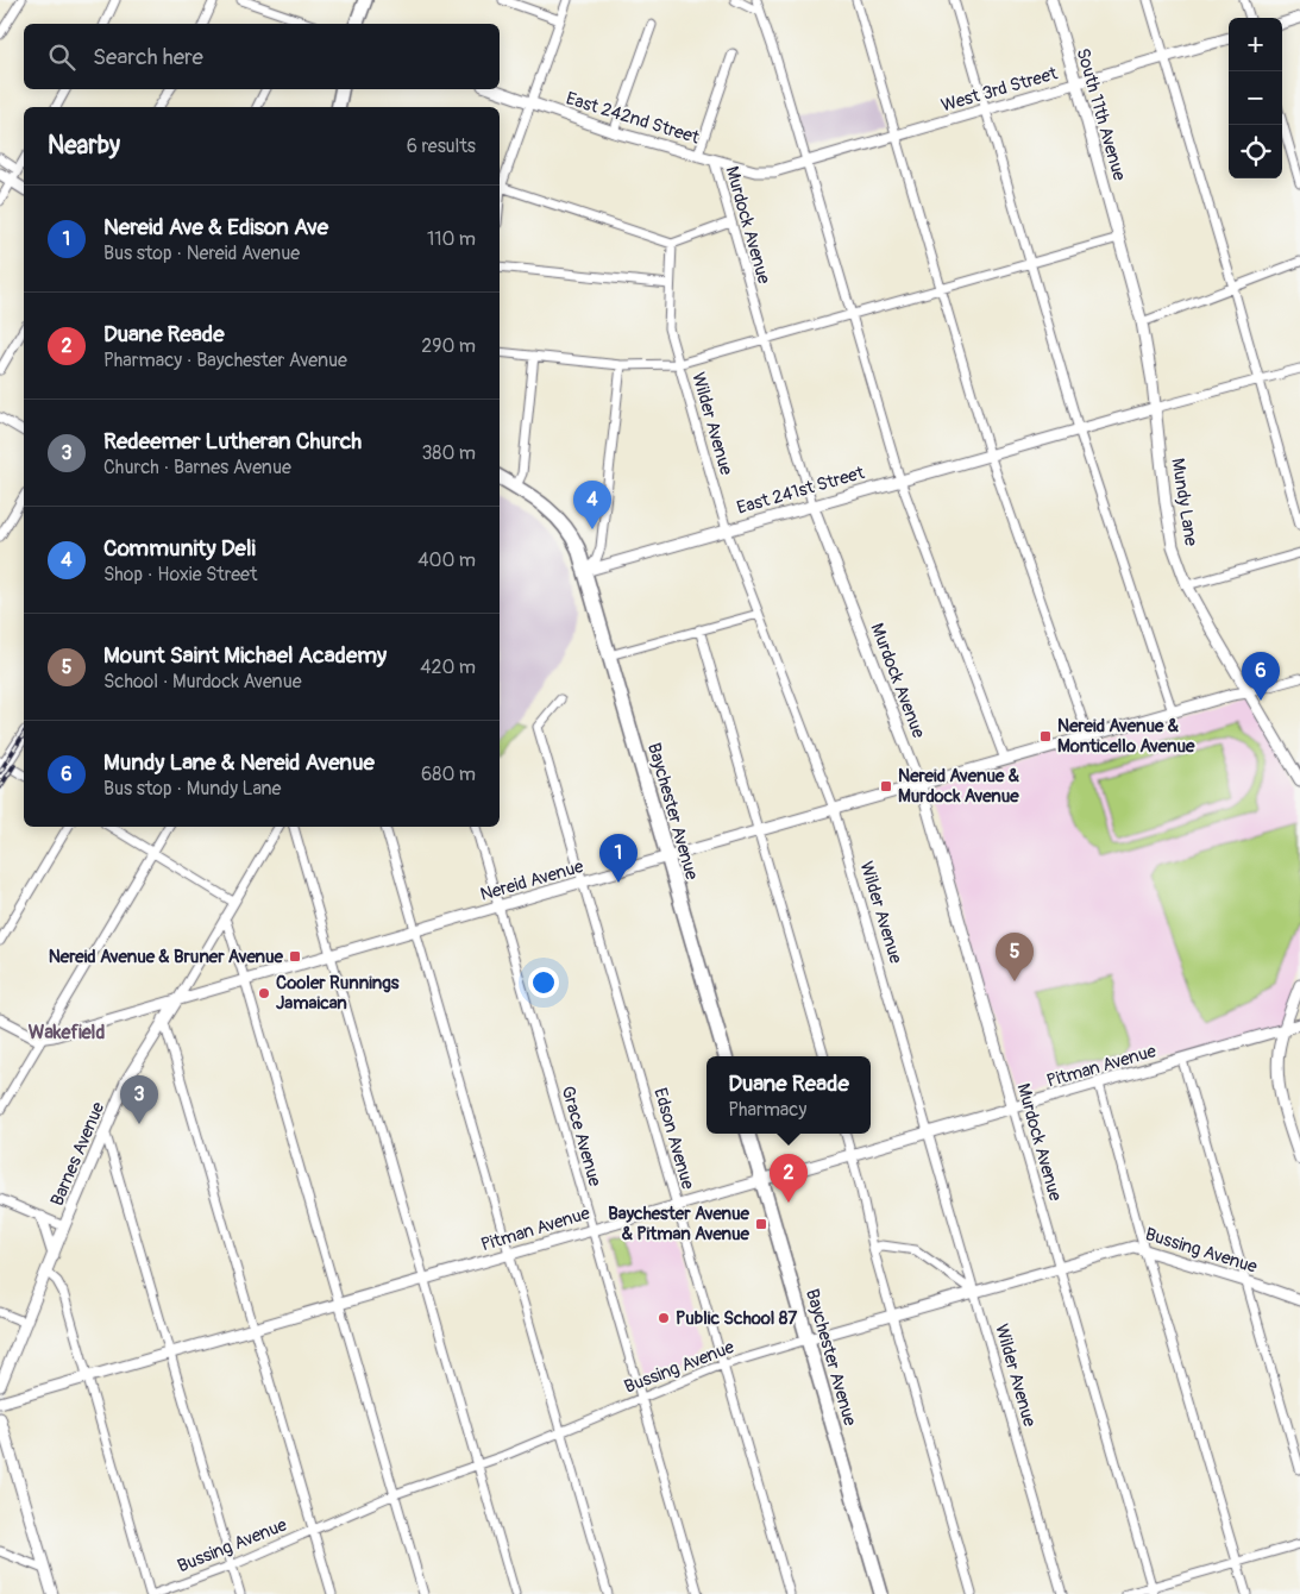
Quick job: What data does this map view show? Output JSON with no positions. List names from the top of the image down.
{
  "streets": {
    "main road": ["Baychester Avenue"],
    "street": [
      "West 3rd Street",
      "South 11th Avenue",
      "East 242nd Street",
      "Murdock Avenue",
      "Wilder Avenue",
      "East 241st Street",
      "Mundy Lane",
      "Nereid Avenue",
      "Pitman Avenue",
      "Grace Avenue",
      "Edson Avenue",
      "Barnes Avenue",
      "Bussing Avenue"
    ]
  },
  "crossings": [
    ["West 3rd Street", "South 11th Avenue"],
    ["West 3rd Street", "East 242nd Street"],
    ["South 11th Avenue", "Mundy Lane"],
    ["East 242nd Street", "Murdock Avenue"],
    ["Murdock Avenue", "East 241st Street"],
    ["Murdock Avenue", "Nereid Avenue"],
    ["Murdock Avenue", "Pitman Avenue"],
    ["Murdock Avenue", "Bussing Avenue"],
    ["Wilder Avenue", "East 241st Street"],
    ["Wilder Avenue", "Nereid Avenue"],
    ["Wilder Avenue", "Pitman Avenue"],
    ["Wilder Avenue", "Bussing Avenue"],
    ["East 241st Street", "Mundy Lane"],
    ["East 241st Street", "Baychester Avenue"],
    ["Mundy Lane", "Nereid Avenue"],
    ["Baychester Avenue", "Nereid Avenue"],
    ["Baychester Avenue", "Pitman Avenue"],
    ["Baychester Avenue", "Bussing Avenue"],
    ["Nereid Avenue", "Grace Avenue"],
    ["Nereid Avenue", "Edson Avenue"],
    ["Nereid Avenue", "Barnes Avenue"],
    ["Pitman Avenue", "Grace Avenue"],
    ["Pitman Avenue", "Edson Avenue"],
    ["Grace Avenue", "Bussing Avenue"],
    ["Edson Avenue", "Bussing Avenue"]
  ],
  "districts": ["Wakefield"],
  "places": {
    "transit": [
      "Nereid Avenue & Monticello Avenue",
      "Nereid Avenue & Murdock Avenue",
      "Nereid Avenue & Bruner Avenue",
      "Baychester Avenue & Pitman Avenue"
    ],
    "other": ["Cooler Runnings Jamaican", "Public School 87"]
  },
  "page": {
    "map_buttons": ["+", "−"],
    "search": "Search here",
    "heading": ["Nearby", "6 results"],
    "list": [
      {
        "mark": "1",
        "name": "Nereid Ave & Edison Ave",
        "note": "Bus stop · Nereid Avenue",
        "value": "110 m"
      },
      {
        "mark": "2",
        "name": "Duane Reade",
        "note": "Pharmacy · Baychester Avenue",
        "value": "290 m"
      },
      {
        "mark": "3",
        "name": "Redeemer Lutheran Church",
        "note": "Church · Barnes Avenue",
        "value": "380 m"
      },
      {
        "mark": "4",
        "name": "Community Deli",
        "note": "Shop · Hoxie Street",
        "value": "400 m"
      },
      {
        "mark": "5",
        "name": "Mount Saint Michael Academy",
        "note": "School · Murdock Avenue",
        "value": "420 m"
      },
      {
        "mark": "6",
        "name": "Mundy Lane & Nereid Avenue",
        "note": "Bus stop · Mundy Lane",
        "value": "680 m"
      }
    ],
    "pins": [
      "4",
      "6",
      "1",
      "5",
      "3",
      "2"
    ],
    "popup": ["Duane Reade", "Pharmacy"]
  }
}
